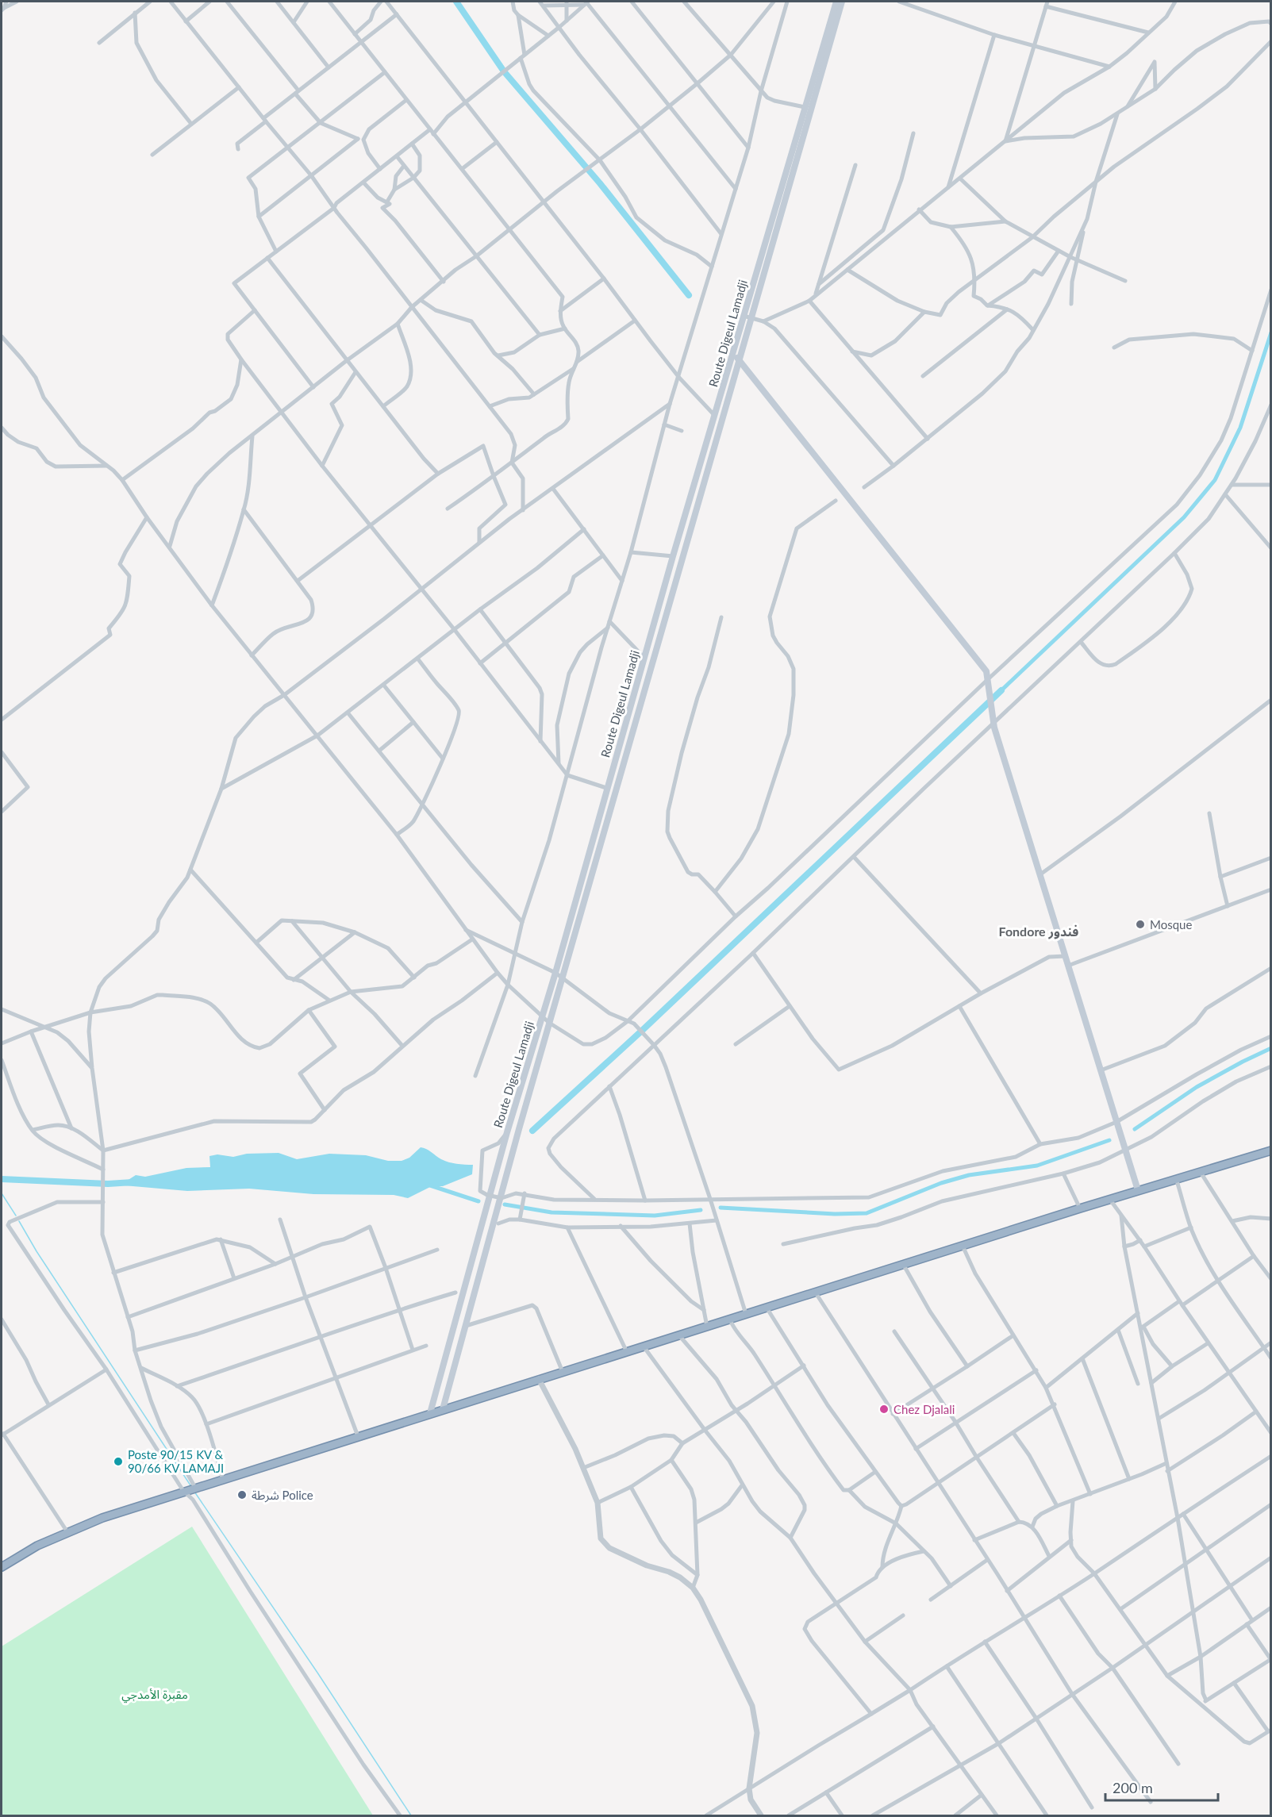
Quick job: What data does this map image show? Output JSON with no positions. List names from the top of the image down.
{
  "streets": {
    "main road": ["Route Digeul Lamadji"]
  },
  "districts": ["Fondore فندور"],
  "parks": ["مقبرة الأمدجي"],
  "places": [
    "Mosque",
    "Chez Djalali",
    "Poste 90/15 KV & 90/66 KV LAMAJI",
    "شرطة Police"
  ],
  "scale_bar": "200 m"
}
